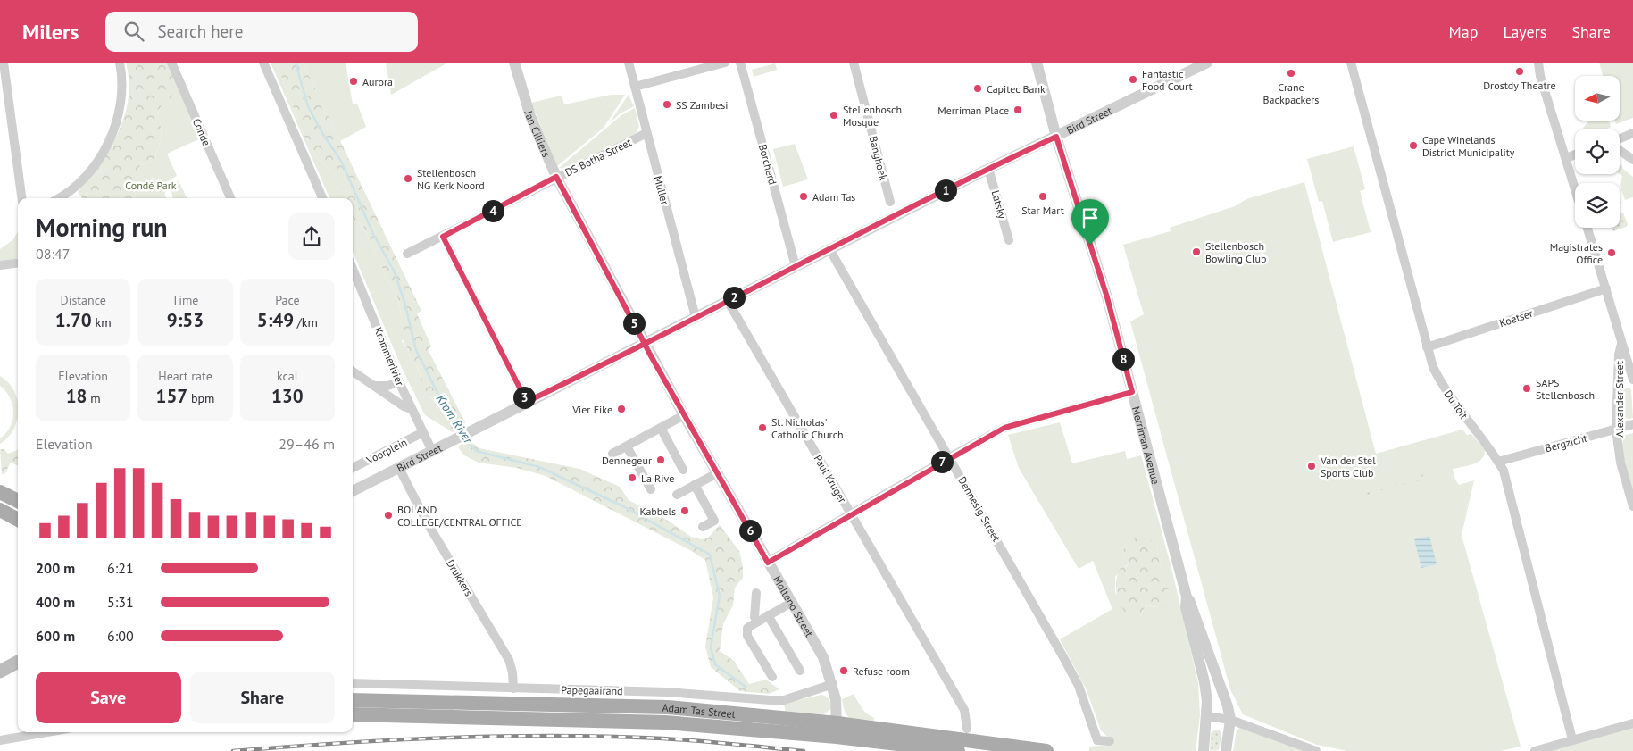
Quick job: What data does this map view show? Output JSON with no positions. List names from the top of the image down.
{
  "streets": {
    "main road": ["Adam Tas Street"],
    "street": [
      "Bird Street",
      "Conde",
      "Jan Cilliers",
      "DS Botha Street",
      "Banghoek",
      "Borcherd",
      "Muller",
      "Latsky",
      "Koetser",
      "Krommerivier",
      "Alexander Street",
      "Du Toit",
      "Bergzicht",
      "Merriman Avenue",
      "Voorplein",
      "Paul Kruger",
      "Dennesig Street",
      "Drukkers",
      "Molteno Street",
      "Papegaairand"
    ]
  },
  "crossings": [
    ["Bird Street", "Jan Cilliers"],
    ["Bird Street", "Borcherd"],
    ["Bird Street", "Muller"],
    ["Bird Street", "Latsky"],
    ["Bird Street", "Krommerivier"],
    ["Bird Street", "Merriman Avenue"],
    ["Bird Street", "Paul Kruger"],
    ["Bird Street", "Dennesig Street"],
    ["Bird Street", "Drukkers"],
    ["Bird Street", "Molteno Street"],
    ["Jan Cilliers", "DS Botha Street"],
    ["Jan Cilliers", "Molteno Street"],
    ["DS Botha Street", "Muller"],
    ["Koetser", "Alexander Street"],
    ["Koetser", "Du Toit"],
    ["Krommerivier", "Voorplein"],
    ["Alexander Street", "Bergzicht"],
    ["Du Toit", "Bergzicht"],
    ["Drukkers", "Papegaairand"],
    ["Molteno Street", "Papegaairand"],
    ["Molteno Street", "Adam Tas Street"]
  ],
  "water": ["Krom River"],
  "parks": ["Condé Park"],
  "places": [
    "Drostdy Theatre",
    "Crane Backpackers",
    "Fantastic Food Court",
    "Aurora",
    "Capitec Bank",
    "SS Zambesi",
    "Merriman Place",
    "Stellenbosch Mosque",
    "Cape Winelands District Municipality",
    "Stellenbosch NG Kerk Noord",
    "Adam Tas",
    "Star Mart",
    "Stellenbosch Bowling Club",
    "Magistrates Office",
    "SAPS Stellenbosch",
    "Vier Eike",
    "St. Nicholas' Catholic Church",
    "Dennegeur",
    "Van der Stel Sports Club",
    "La Rive",
    "Kabbels",
    "BOLAND COLLEGE/CENTRAL OFFICE",
    "Refuse room"
  ],
  "north": "left",
  "page": {
    "header": "Milers",
    "search": "Search here",
    "nav": ["Map", "Layers", "Share"],
    "pins": [
      "1",
      "4",
      "2",
      "5",
      "8",
      "3",
      "7",
      "6"
    ],
    "heading": ["Morning run", "08:47"],
    "stats": [
      ["Distance", "1.70 km"],
      ["Time", "9:53"],
      ["Pace", "5:49 /km"],
      ["Elevation", "18 m"],
      ["Heart rate", "157 bpm"],
      ["kcal", "130"]
    ],
    "chart": ["Elevation", "29–46 m"],
    "list": [
      {
        "name": "200 m",
        "note": "6:21"
      },
      {
        "name": "400 m",
        "note": "5:31"
      },
      {
        "name": "600 m",
        "note": "6:00"
      }
    ],
    "buttons": ["Save", "Share"]
  }
}
